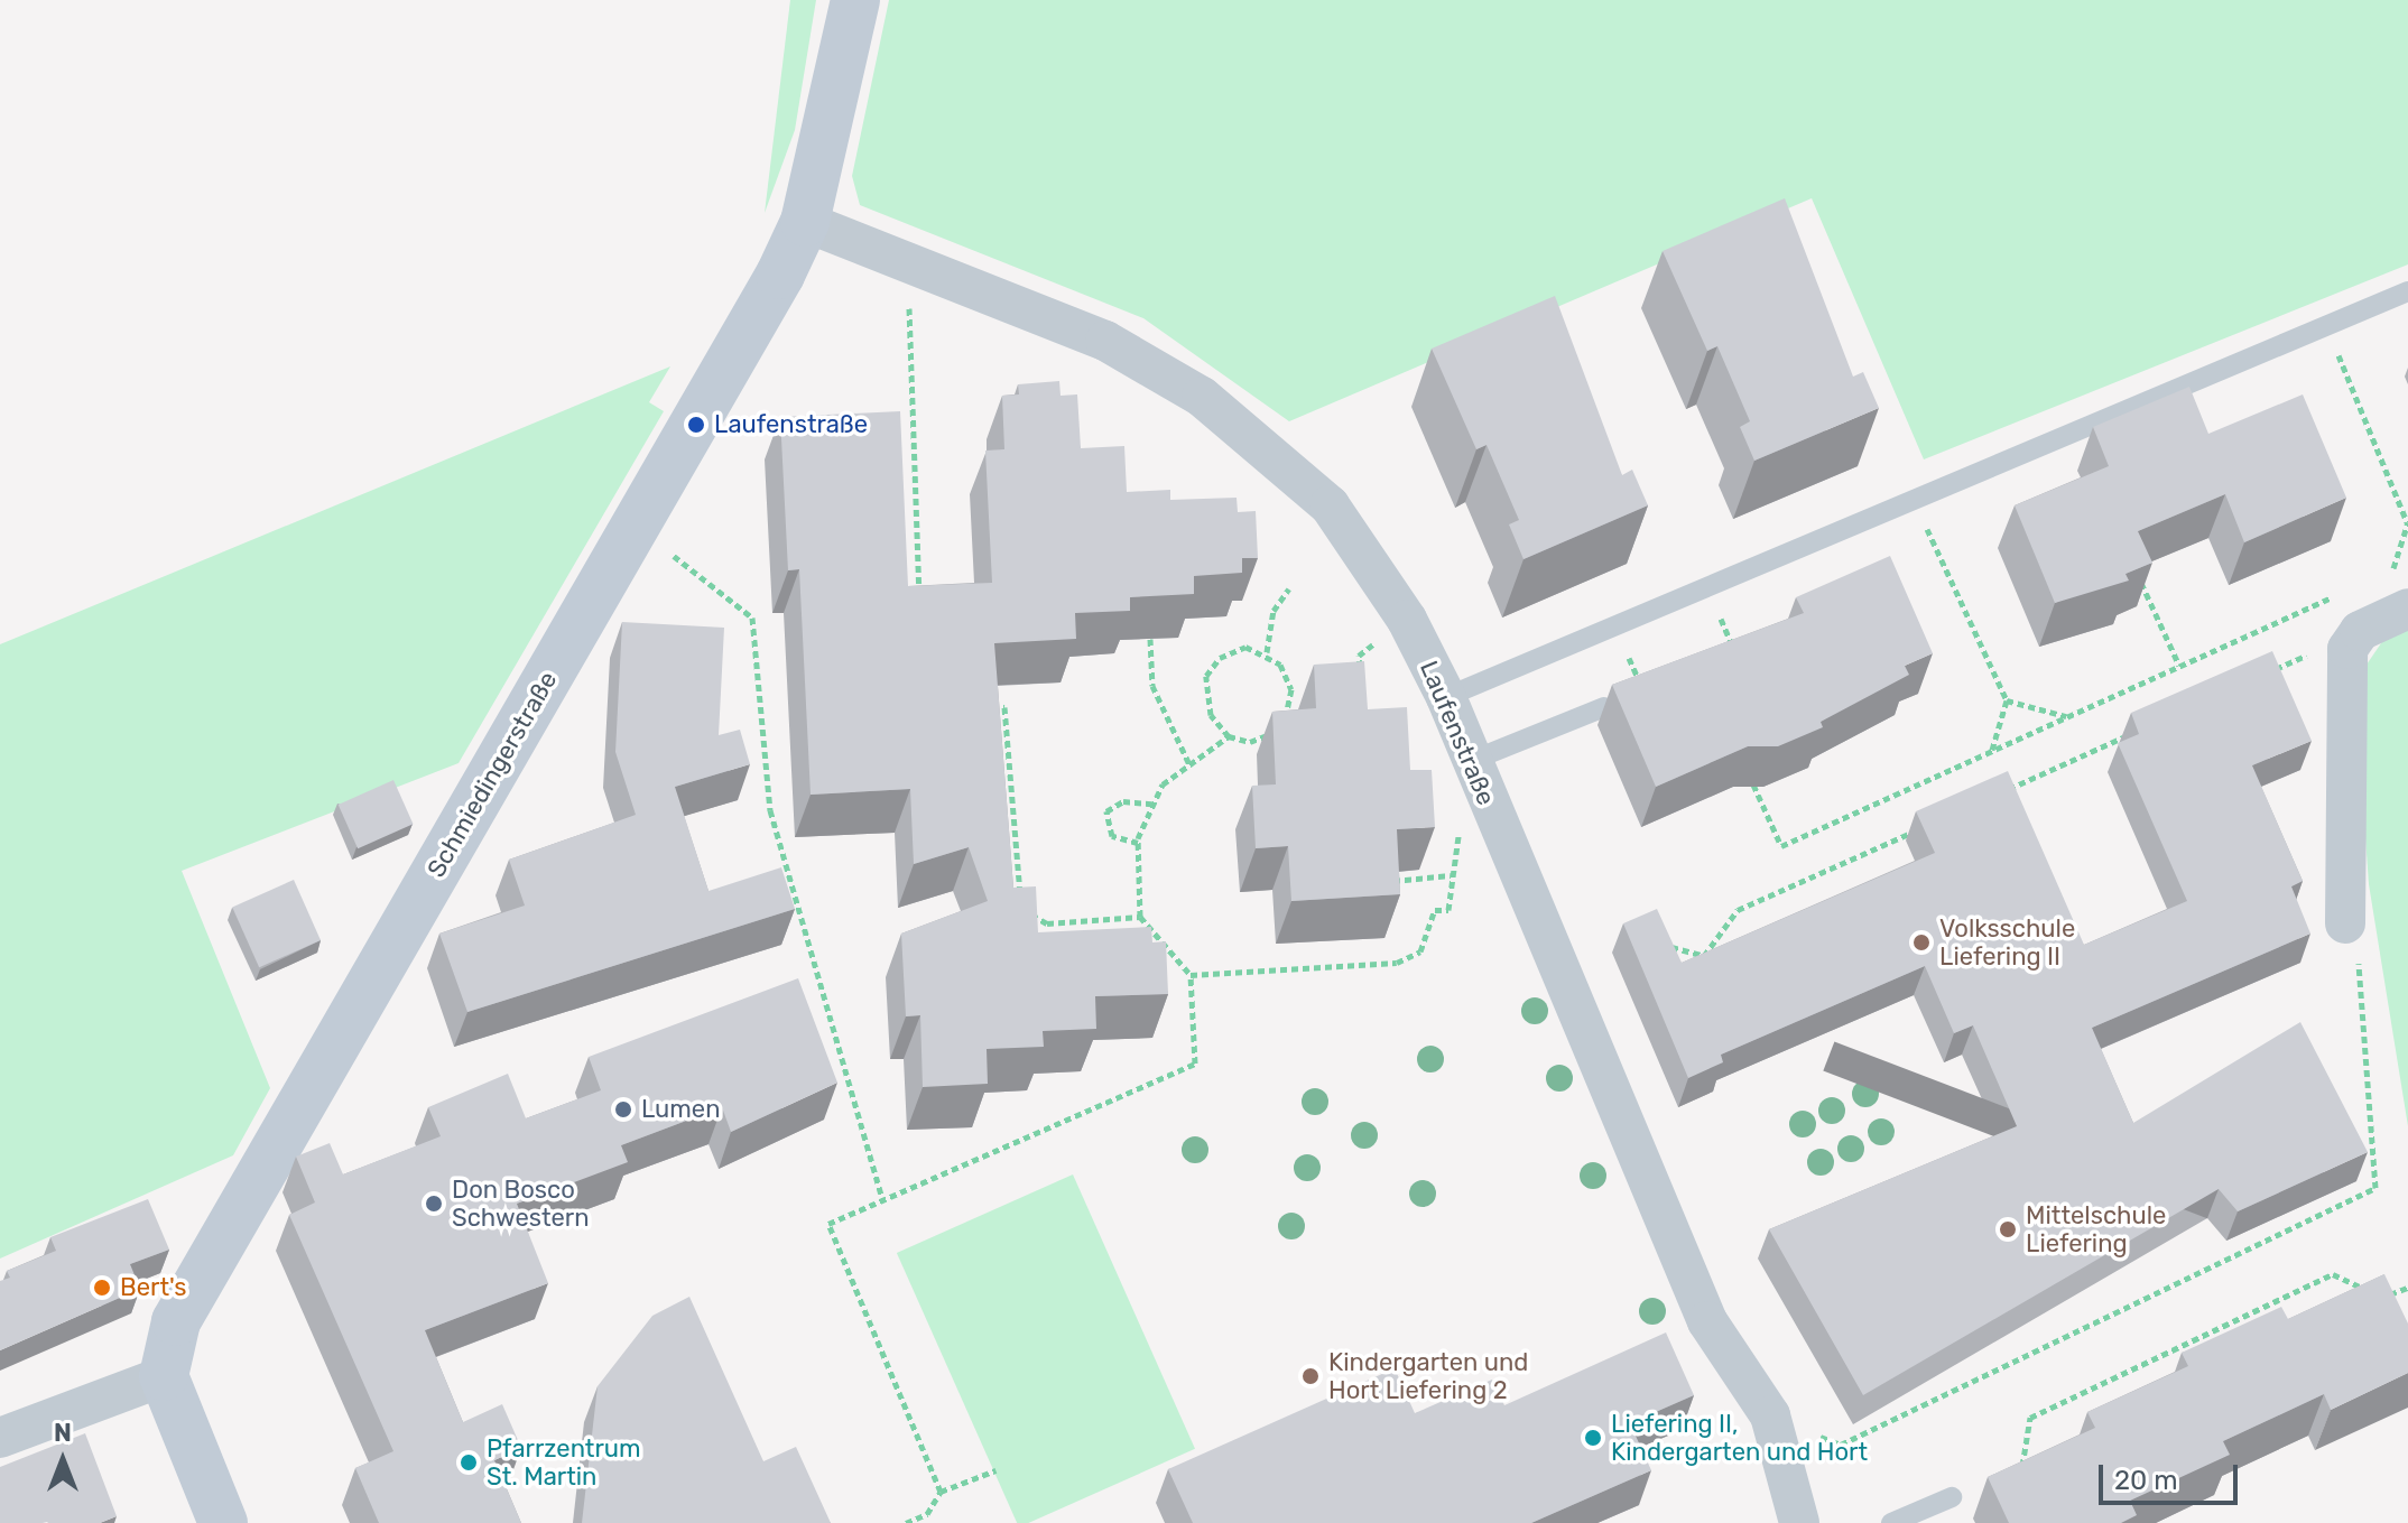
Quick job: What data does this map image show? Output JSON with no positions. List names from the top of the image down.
{
  "streets": {
    "street": ["Laufenstraße", "Schmiedingerstraße"]
  },
  "crossings": [
    ["Laufenstraße", "Schmiedingerstraße"]
  ],
  "places": [
    "Laufenstraße",
    "Volksschule Liefering II",
    "Lumen",
    "Don Bosco Schwestern",
    "Mittelschule Liefering",
    "Bert's",
    "Kindergarten und Hort Liefering 2",
    "Liefering II, Kindergarten und Hort",
    "Pfarrzentrum St. Martin"
  ],
  "scale_bar": "20 m",
  "north": "top"
}
